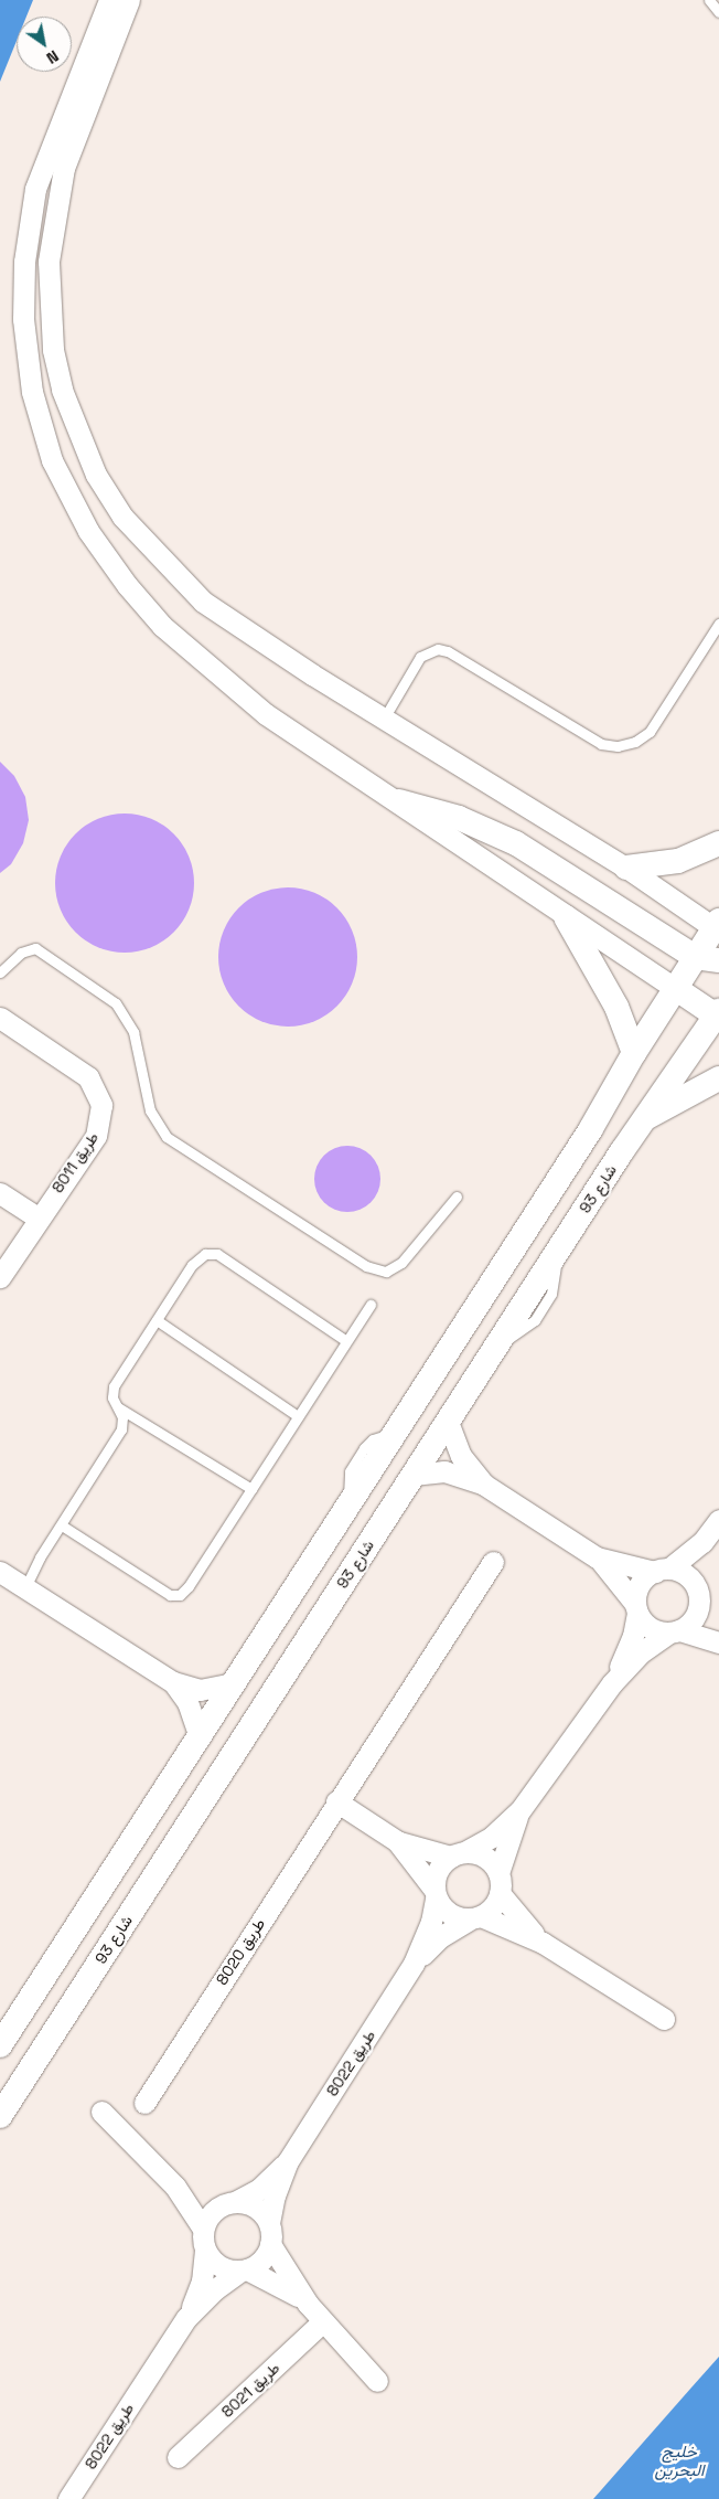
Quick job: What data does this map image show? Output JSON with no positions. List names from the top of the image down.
{
  "streets": {
    "street": [
      "طريق 8011",
      "شارع 93",
      "طريق 8020",
      "طريق 8022",
      "طريق 8021"
    ]
  },
  "water": ["خليج البحرين"],
  "north": "bottom right"
}
